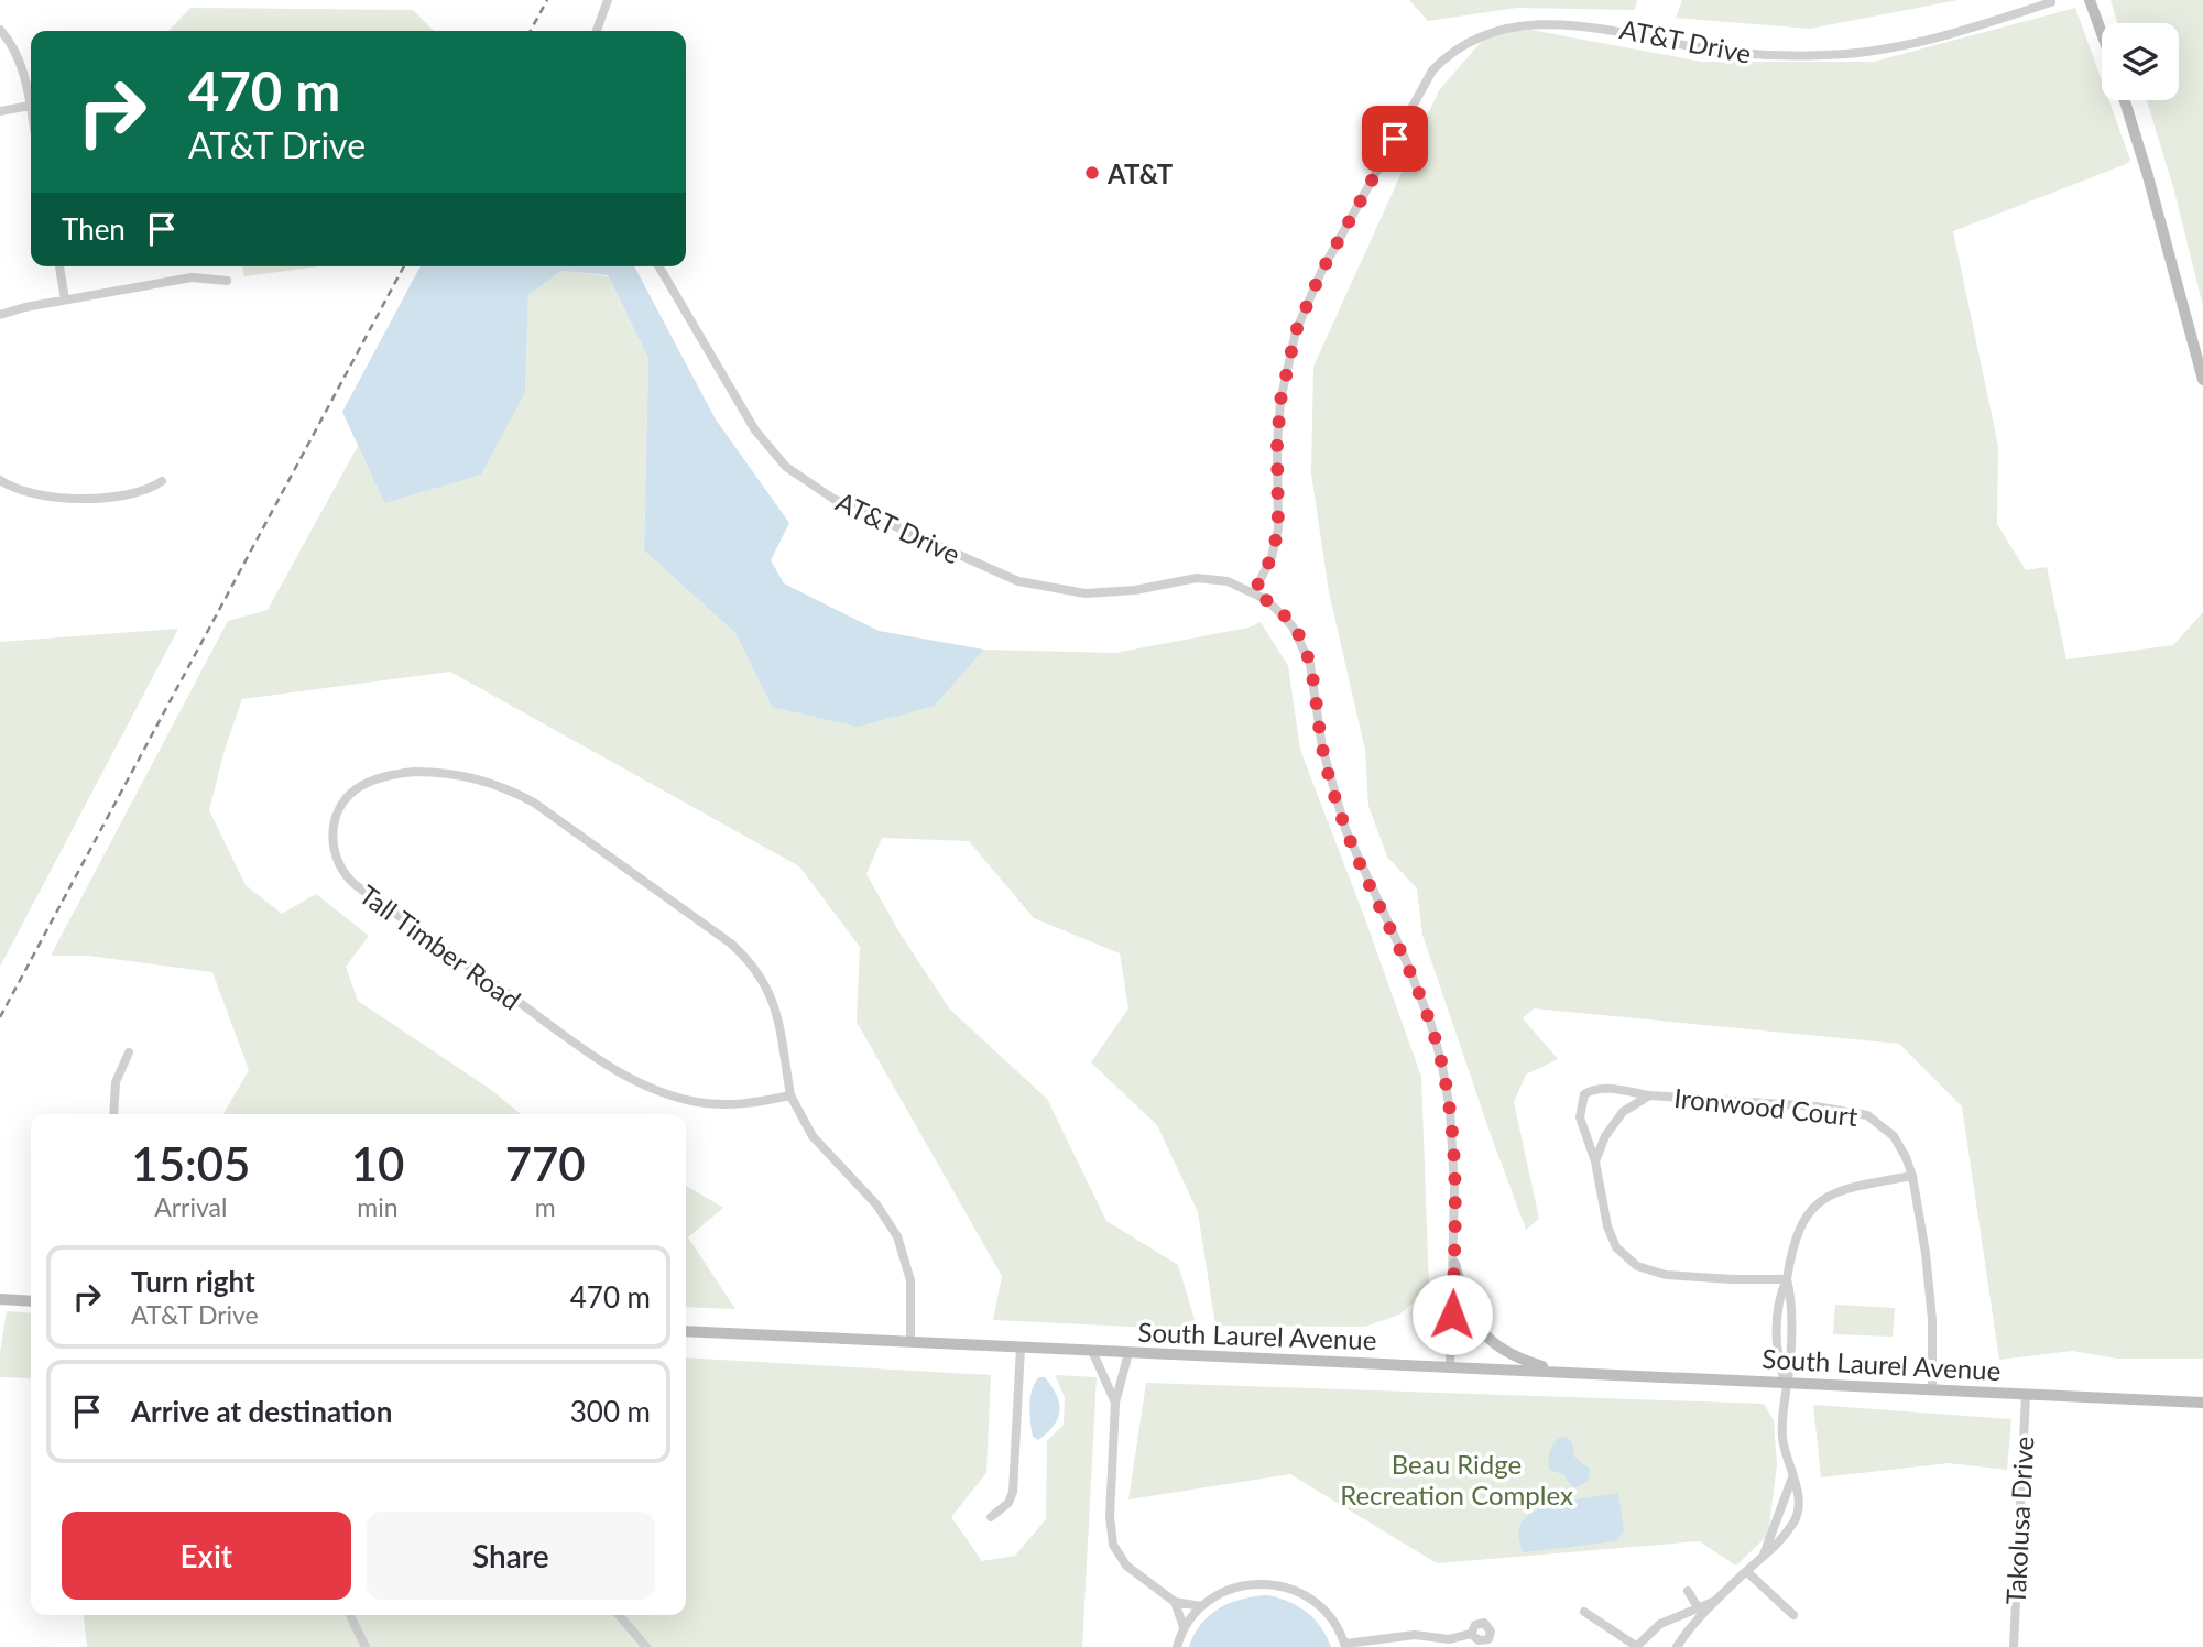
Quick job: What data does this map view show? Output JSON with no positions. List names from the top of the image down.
{
  "streets": {
    "main road": ["South Laurel Avenue"],
    "street": [
      "AT&T Drive",
      "Tall Timber Road",
      "Ironwood Court",
      "Takolusa Drive"
    ]
  },
  "crossings": [
    ["AT&T Drive", "South Laurel Avenue"],
    ["Tall Timber Road", "South Laurel Avenue"],
    ["Ironwood Court", "South Laurel Avenue"],
    ["South Laurel Avenue", "Takolusa Drive"]
  ],
  "parks": ["Beau Ridge Recreation Complex"],
  "places": ["AT&T"],
  "page": {
    "turn": ["470 m", "AT&T Drive"],
    "then": "Then",
    "eta": [
      "15:05",
      "Arrival",
      "10",
      "min",
      "770",
      "m"
    ],
    "list": [
      {
        "name": "Turn right",
        "note": "AT&T Drive",
        "value": "470 m"
      },
      {
        "name": "Arrive at destination",
        "value": "300 m"
      }
    ],
    "buttons": ["Exit", "Share"]
  }
}
